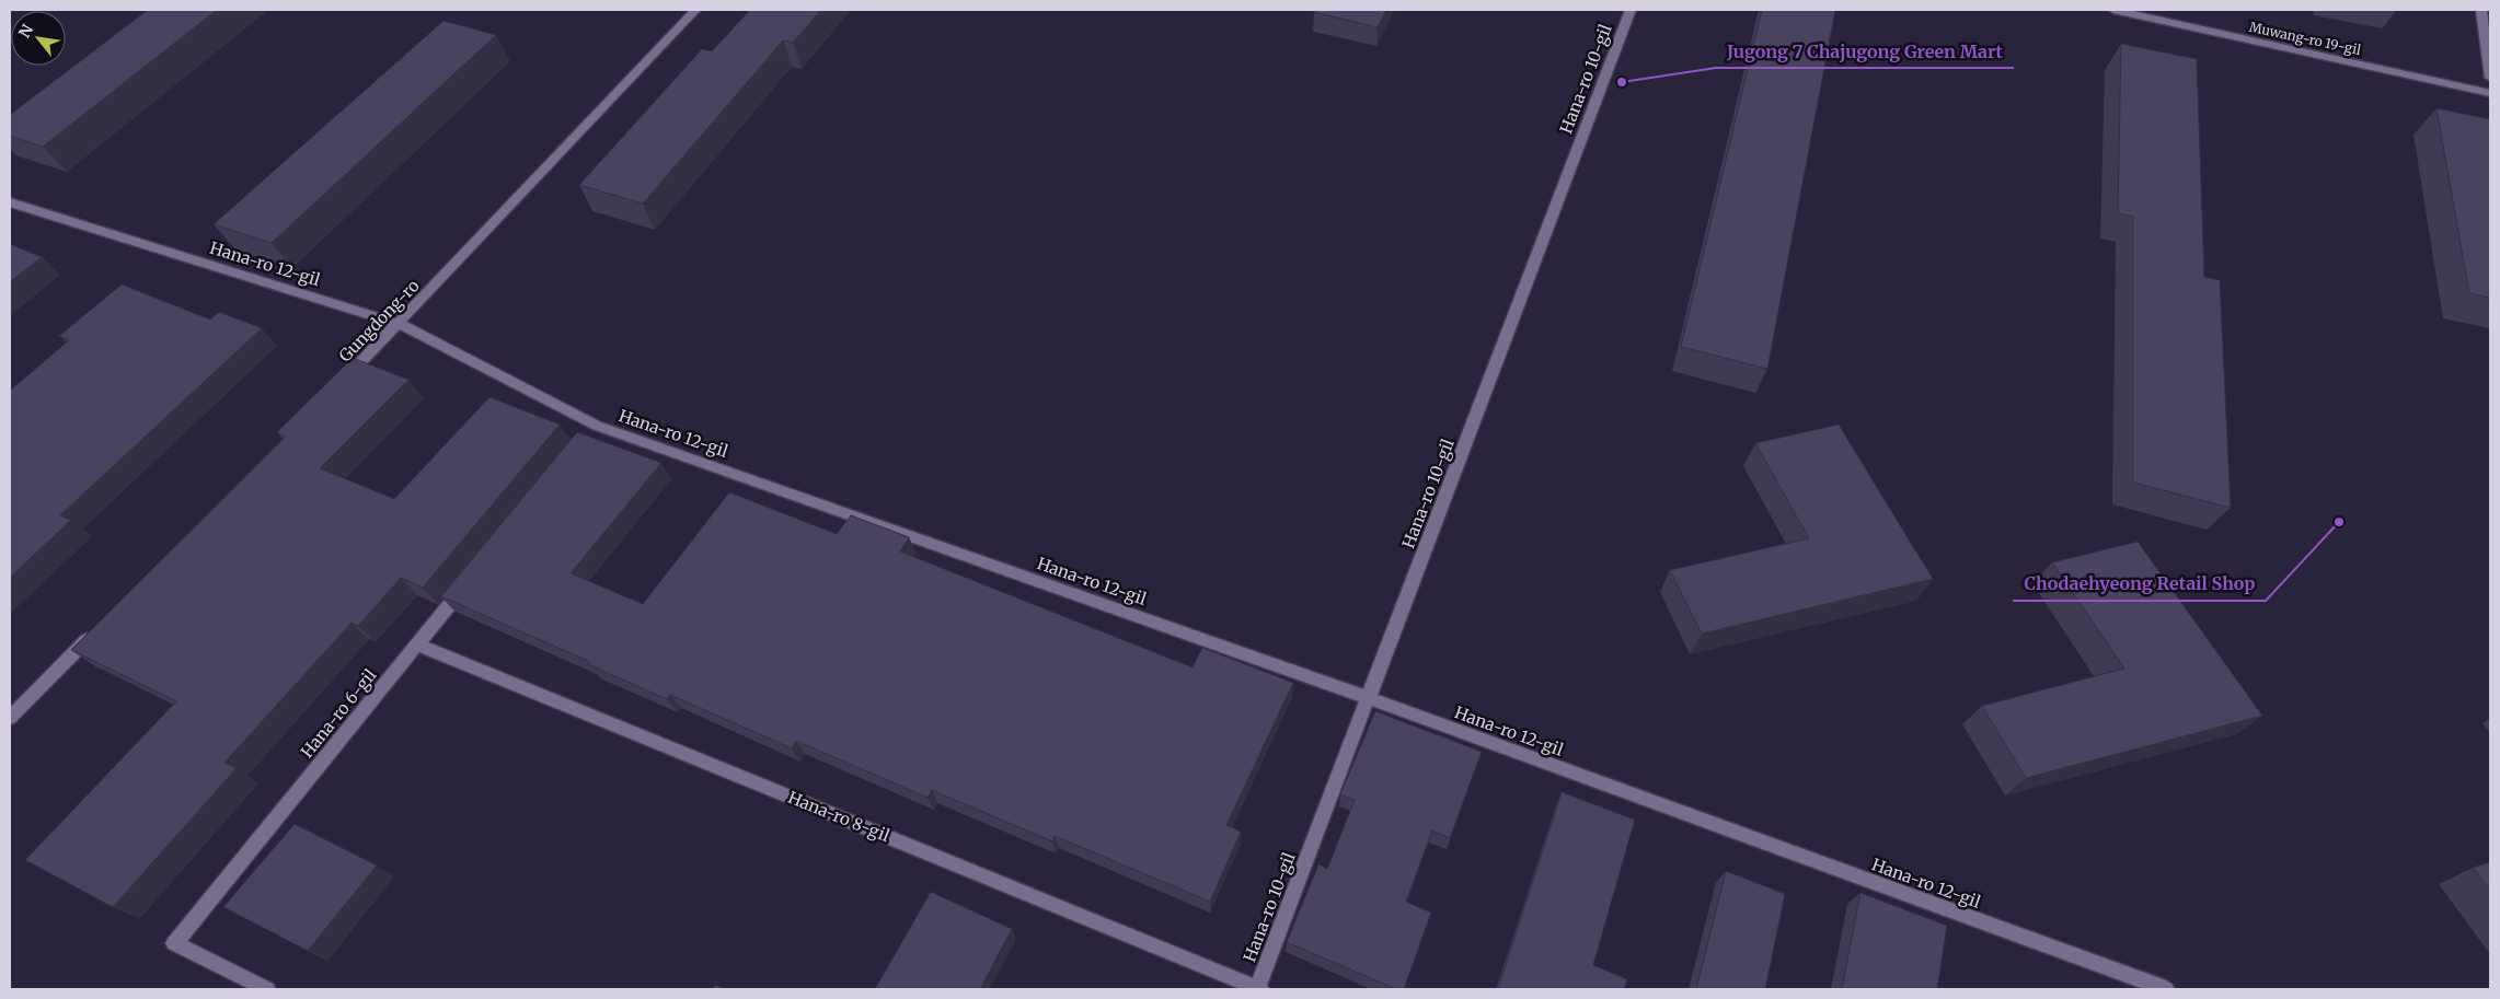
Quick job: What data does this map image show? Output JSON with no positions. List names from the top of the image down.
{
  "streets": {
    "street": [
      "Muwang-ro 19-gil",
      "Hana-ro 10-gil",
      "Hana-ro 12-gil",
      "Gungdong-ro",
      "Hana-ro 6-gil",
      "Hana-ro 8-gil"
    ]
  },
  "crossings": [
    ["Hana-ro 10-gil", "Hana-ro 12-gil"],
    ["Hana-ro 10-gil", "Hana-ro 8-gil"],
    ["Hana-ro 12-gil", "Gungdong-ro"],
    ["Hana-ro 6-gil", "Hana-ro 8-gil"]
  ],
  "places": ["Jugong 7 Chajugong Green Mart", "Chodaehyeong Retail Shop"],
  "north": "top left"
}
